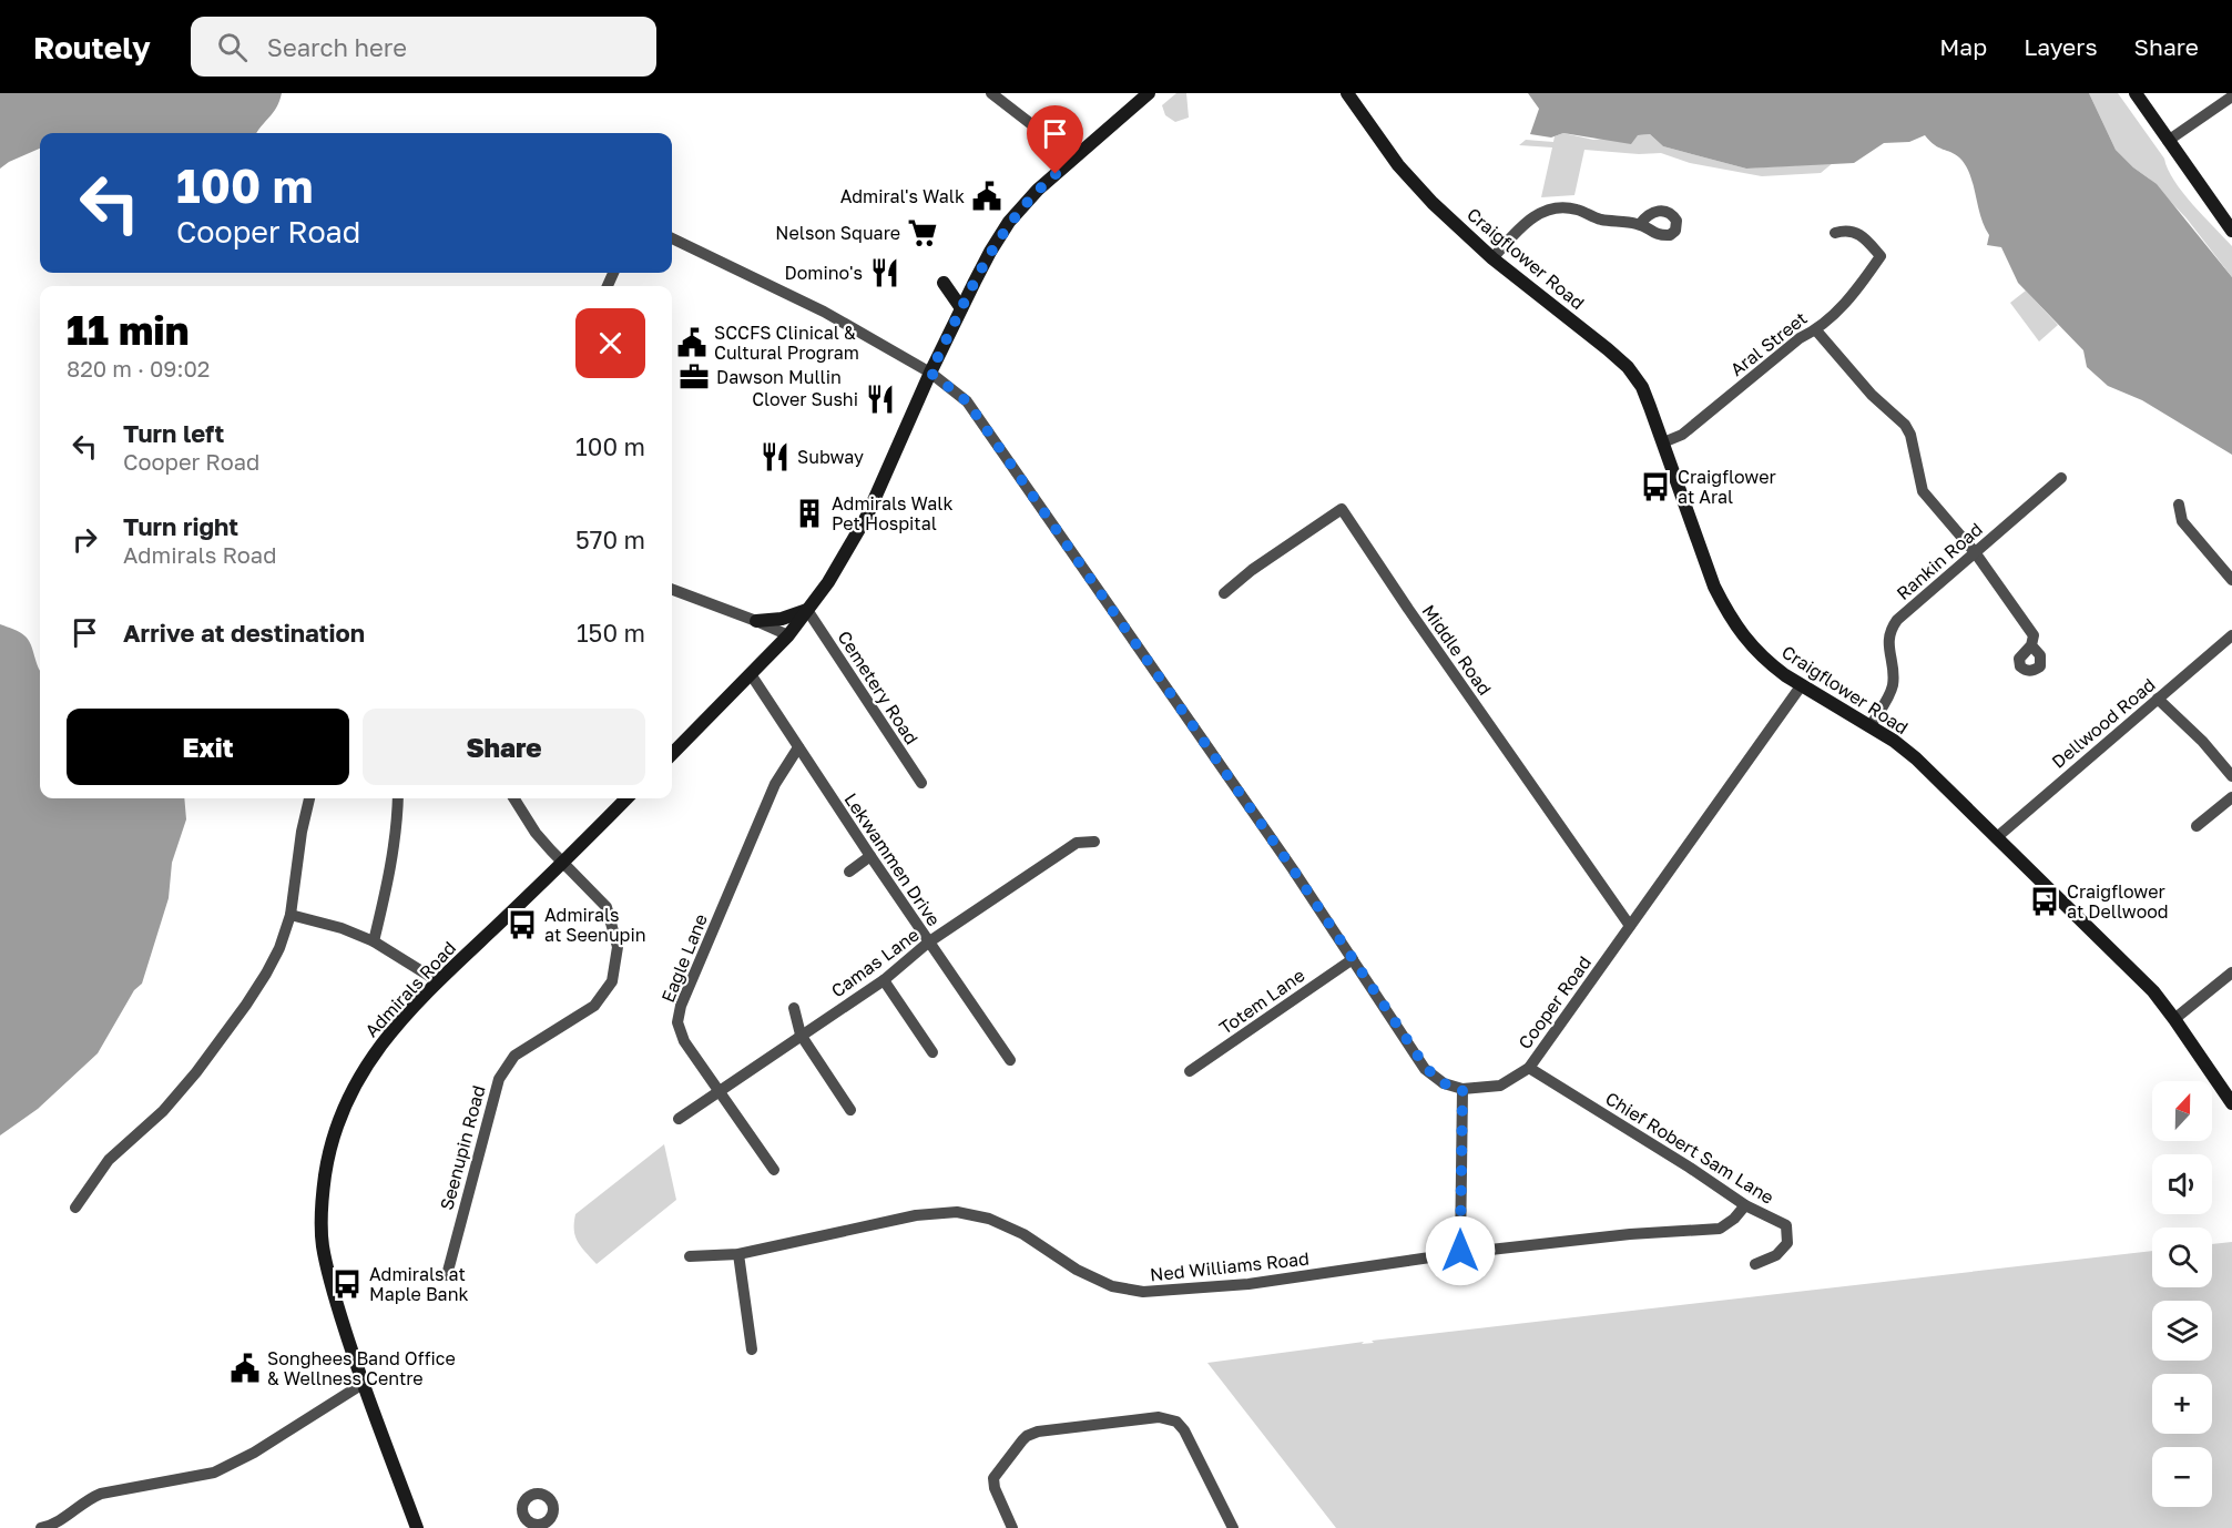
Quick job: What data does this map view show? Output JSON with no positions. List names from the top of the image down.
{
  "streets": {
    "main road": ["Craigflower Road", "Admirals Road"],
    "street": [
      "Aral Street",
      "Rankin Road",
      "Middle Road",
      "Cemetery Road",
      "Dellwood Road",
      "Lekwammen Drive",
      "Eagle Lane",
      "Camas Lane",
      "Totem Lane",
      "Cooper Road",
      "Seenupin Road",
      "Chief Robert Sam Lane",
      "Ned Williams Road"
    ]
  },
  "crossings": [
    ["Craigflower Road", "Aral Street"],
    ["Craigflower Road", "Rankin Road"],
    ["Craigflower Road", "Dellwood Road"],
    ["Craigflower Road", "Cooper Road"],
    ["Middle Road", "Cooper Road"],
    ["Lekwammen Drive", "Eagle Lane"],
    ["Lekwammen Drive", "Camas Lane"],
    ["Eagle Lane", "Camas Lane"],
    ["Admirals Road", "Seenupin Road"],
    ["Cooper Road", "Chief Robert Sam Lane"],
    ["Chief Robert Sam Lane", "Ned Williams Road"]
  ],
  "places": {
    "public building": ["Admiral's Walk", "SCCFS Clinical & Cultural Program", "Songhees Band Office & Wellness Centre"],
    "supermarket": ["Nelson Square"],
    "restaurant": ["Domino's", "Clover Sushi", "Subway"],
    "office": ["Dawson Mullin"],
    "bus stop": [
      "Craigflower at Aral",
      "Craigflower at Dellwood",
      "Admirals at Seenupin",
      "Admirals at Maple Bank"
    ],
    "building": ["Admirals Walk Pet Hospital"]
  },
  "north": "top",
  "page": {
    "header": "Routely",
    "search": "Search here",
    "nav": ["Map", "Layers", "Share"],
    "turn": ["100 m", "Cooper Road"],
    "heading": ["11 min", "820 m · 09:02"],
    "list": [
      {
        "name": "Turn left",
        "note": "Cooper Road",
        "value": "100 m"
      },
      {
        "name": "Turn right",
        "note": "Admirals Road",
        "value": "570 m"
      },
      {
        "name": "Arrive at destination",
        "value": "150 m"
      }
    ],
    "buttons": ["Exit", "Share"],
    "map_buttons": ["+", "−"]
  }
}
